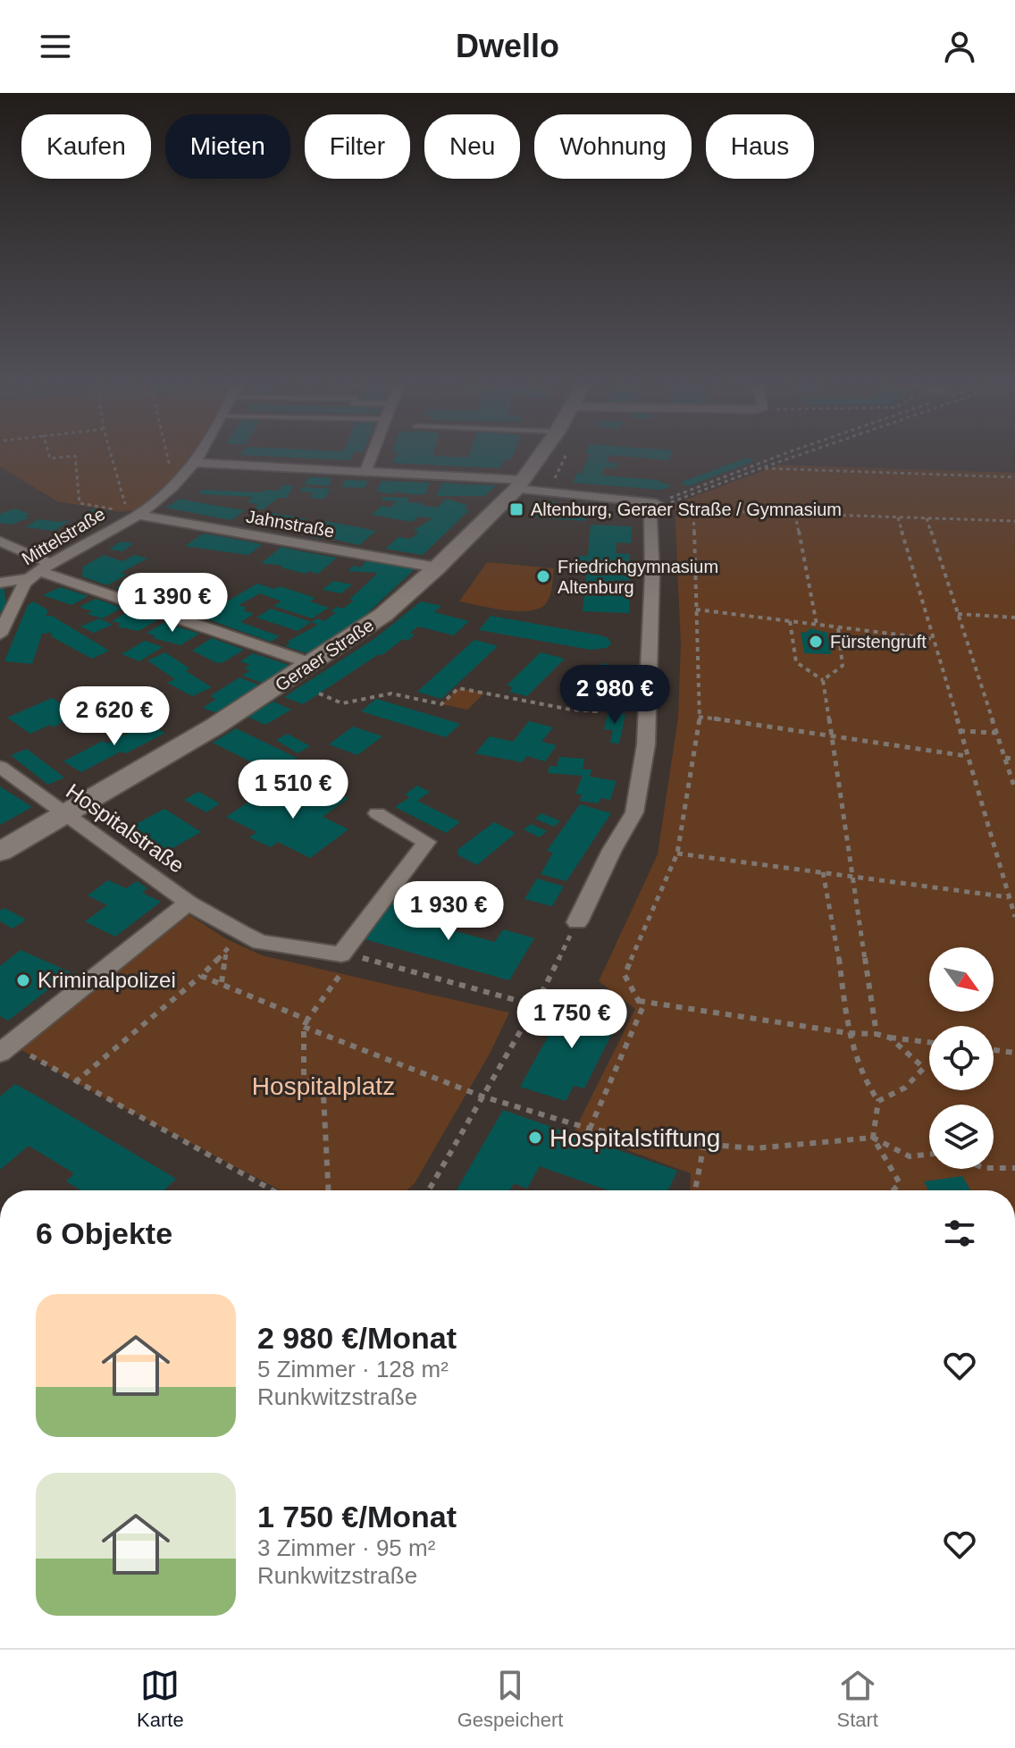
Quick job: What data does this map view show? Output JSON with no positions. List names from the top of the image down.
{
  "streets": {
    "main road": ["Geraer Straße"],
    "street": ["Jahnstraße", "Mittelstraße", "Hospitalstraße"]
  },
  "crossings": [
    ["Jahnstraße", "Mittelstraße"],
    ["Jahnstraße", "Geraer Straße"],
    ["Geraer Straße", "Hospitalstraße"]
  ],
  "parks": ["Hospitalplatz"],
  "places": {
    "transit": ["Altenburg, Geraer Straße / Gymnasium"],
    "other": [
      "Friedrichgymnasium Altenburg",
      "Fürstengruft",
      "Kriminalpolizei",
      "Hospitalstiftung"
    ]
  },
  "north": "bottom right",
  "page": {
    "header": "Dwello",
    "chip": [
      "Kaufen",
      "Mieten",
      "Filter",
      "Neu",
      "Wohnung",
      "Haus"
    ],
    "price": [
      "1 390 €",
      "2 980 €",
      "2 620 €",
      "1 510 €",
      "1 930 €",
      "1 750 €"
    ],
    "heading": "6 Objekte",
    "list": [
      {
        "name": "2 980 €/Monat",
        "note": "5 Zimmer · 128 m² · Runkwitzstraße"
      },
      {
        "name": "1 750 €/Monat",
        "note": "3 Zimmer · 95 m² · Runkwitzstraße"
      }
    ],
    "tabs": ["Karte", "Gespeichert", "Start"]
  }
}
